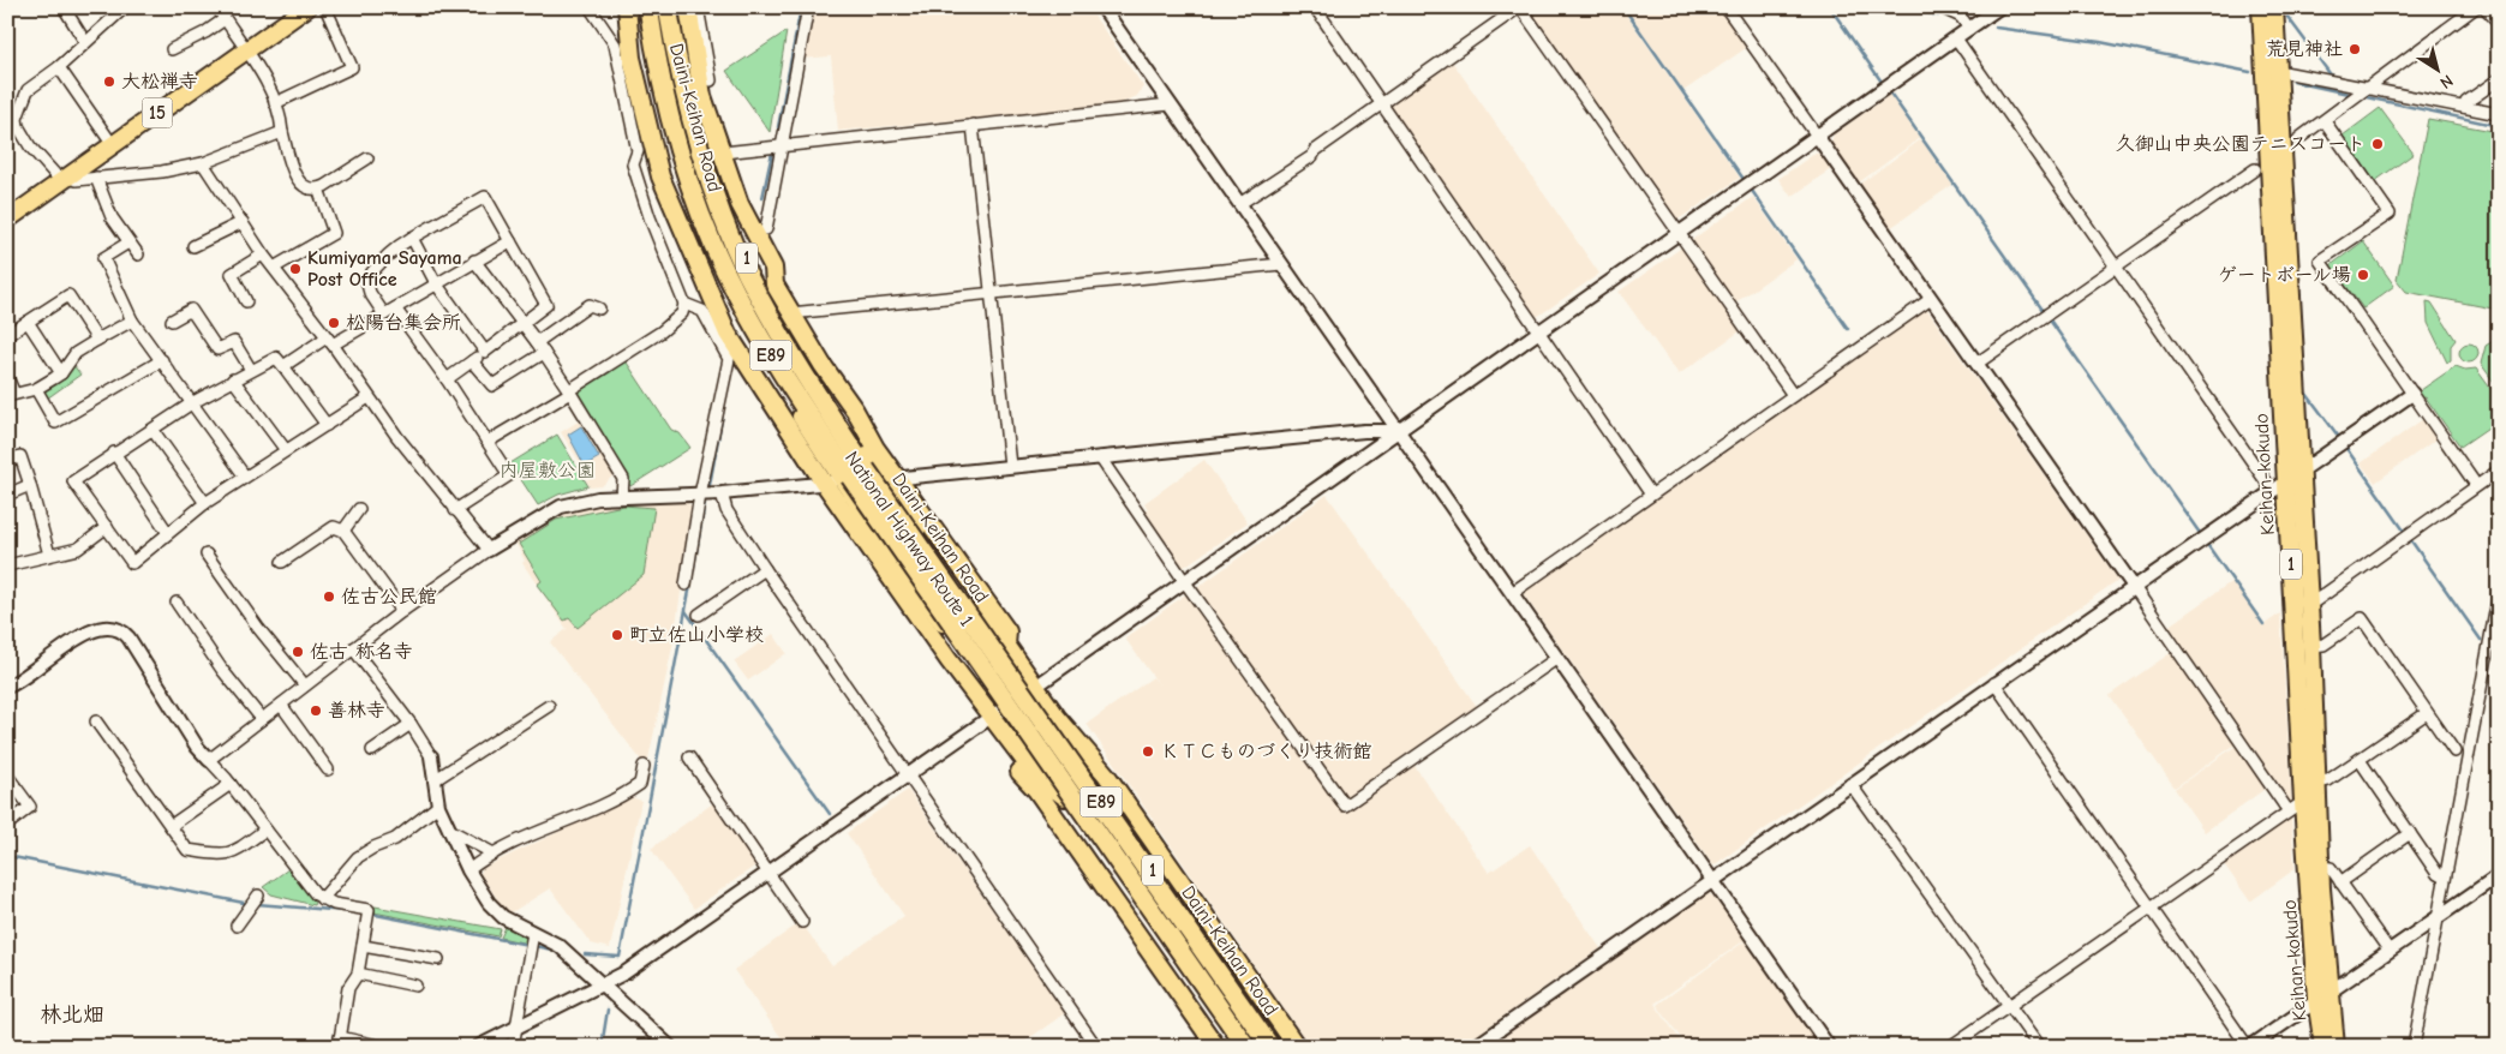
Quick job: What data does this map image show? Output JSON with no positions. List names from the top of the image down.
{
  "streets": {
    "highway": ["Daini-Keihan Road", "E89"],
    "main road": [
      "15",
      "1",
      "Keihan-kokudo",
      "National Highway Route 1"
    ]
  },
  "districts": ["林北畑"],
  "parks": ["内屋敷公園"],
  "places": [
    "荒見神社",
    "大松禅寺",
    "久御山中央公園テニスコート",
    "Kumiyama Sayama Post Office",
    "ゲートボール場",
    "松陽台集会所",
    "佐古公民館",
    "町立佐山小学校",
    "佐古 称名寺",
    "善林寺",
    "ＫＴＣものづくり技術館"
  ],
  "north": "bottom right"
}
